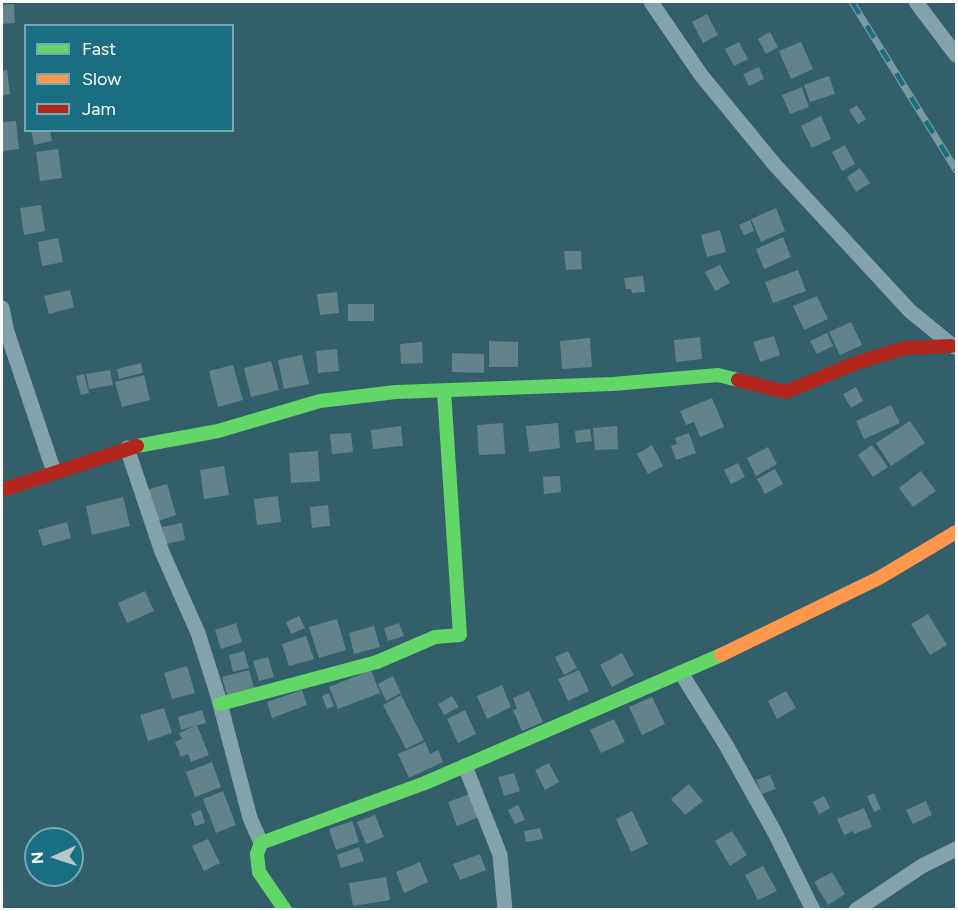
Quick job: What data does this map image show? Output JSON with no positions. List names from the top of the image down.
{
  "legend": ["Fast", "Slow", "Jam"],
  "north": "left"
}
